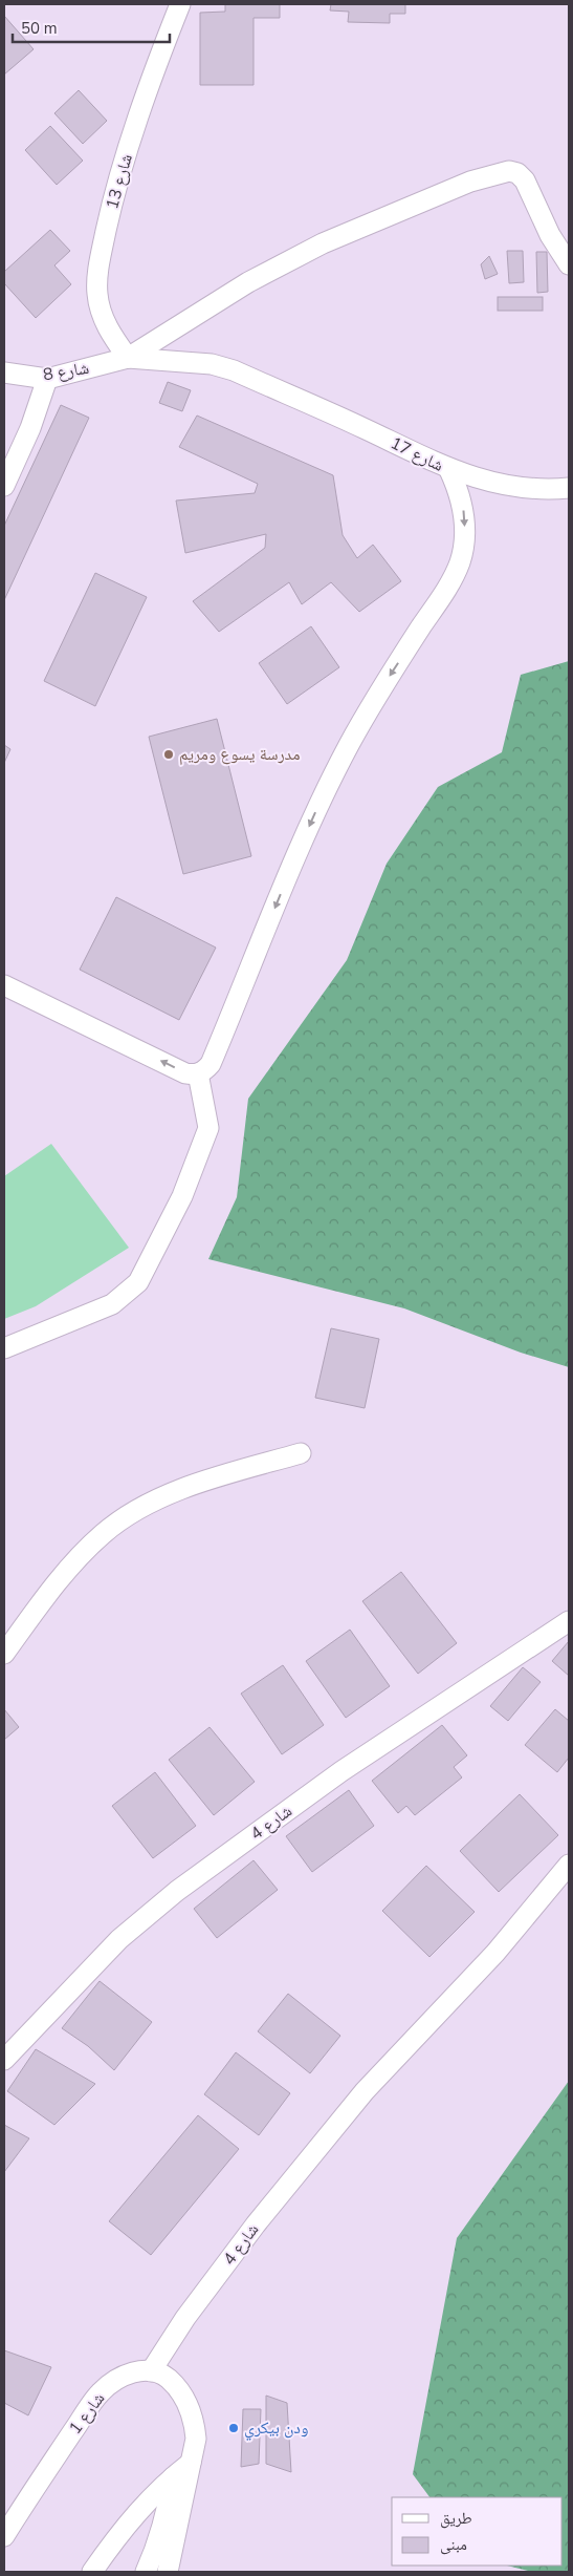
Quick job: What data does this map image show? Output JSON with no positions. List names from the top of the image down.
{
  "streets": {
    "street": [
      "شارع 13",
      "شارع 8",
      "شارع 17",
      "شارع 4",
      "شارع 1"
    ]
  },
  "crossings": [
    ["شارع 13", "شارع 8"],
    ["شارع 13", "شارع 17"],
    ["شارع 8", "شارع 17"],
    ["شارع 4", "شارع 1"]
  ],
  "one_way": ["شارع 17"],
  "places": ["مدرسة يسوع ومريم", "ودن بيكري"],
  "legend": ["طريق", "مبنى"],
  "scale_bar": "50 m"
}
